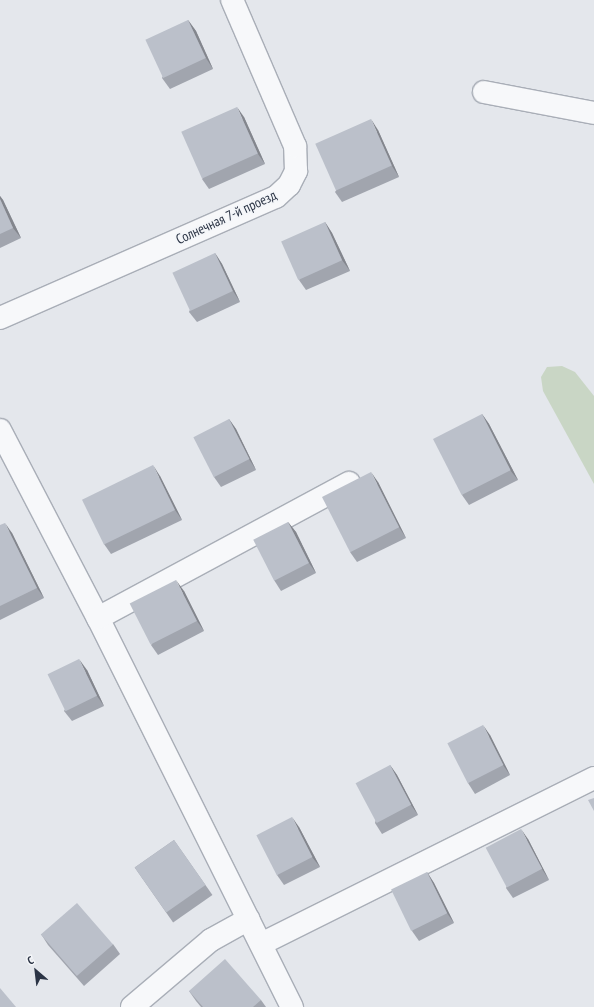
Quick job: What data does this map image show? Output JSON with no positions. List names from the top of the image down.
{
  "streets": {
    "street": ["Солнечная 7-й проезд"]
  },
  "north": "top left"
}
